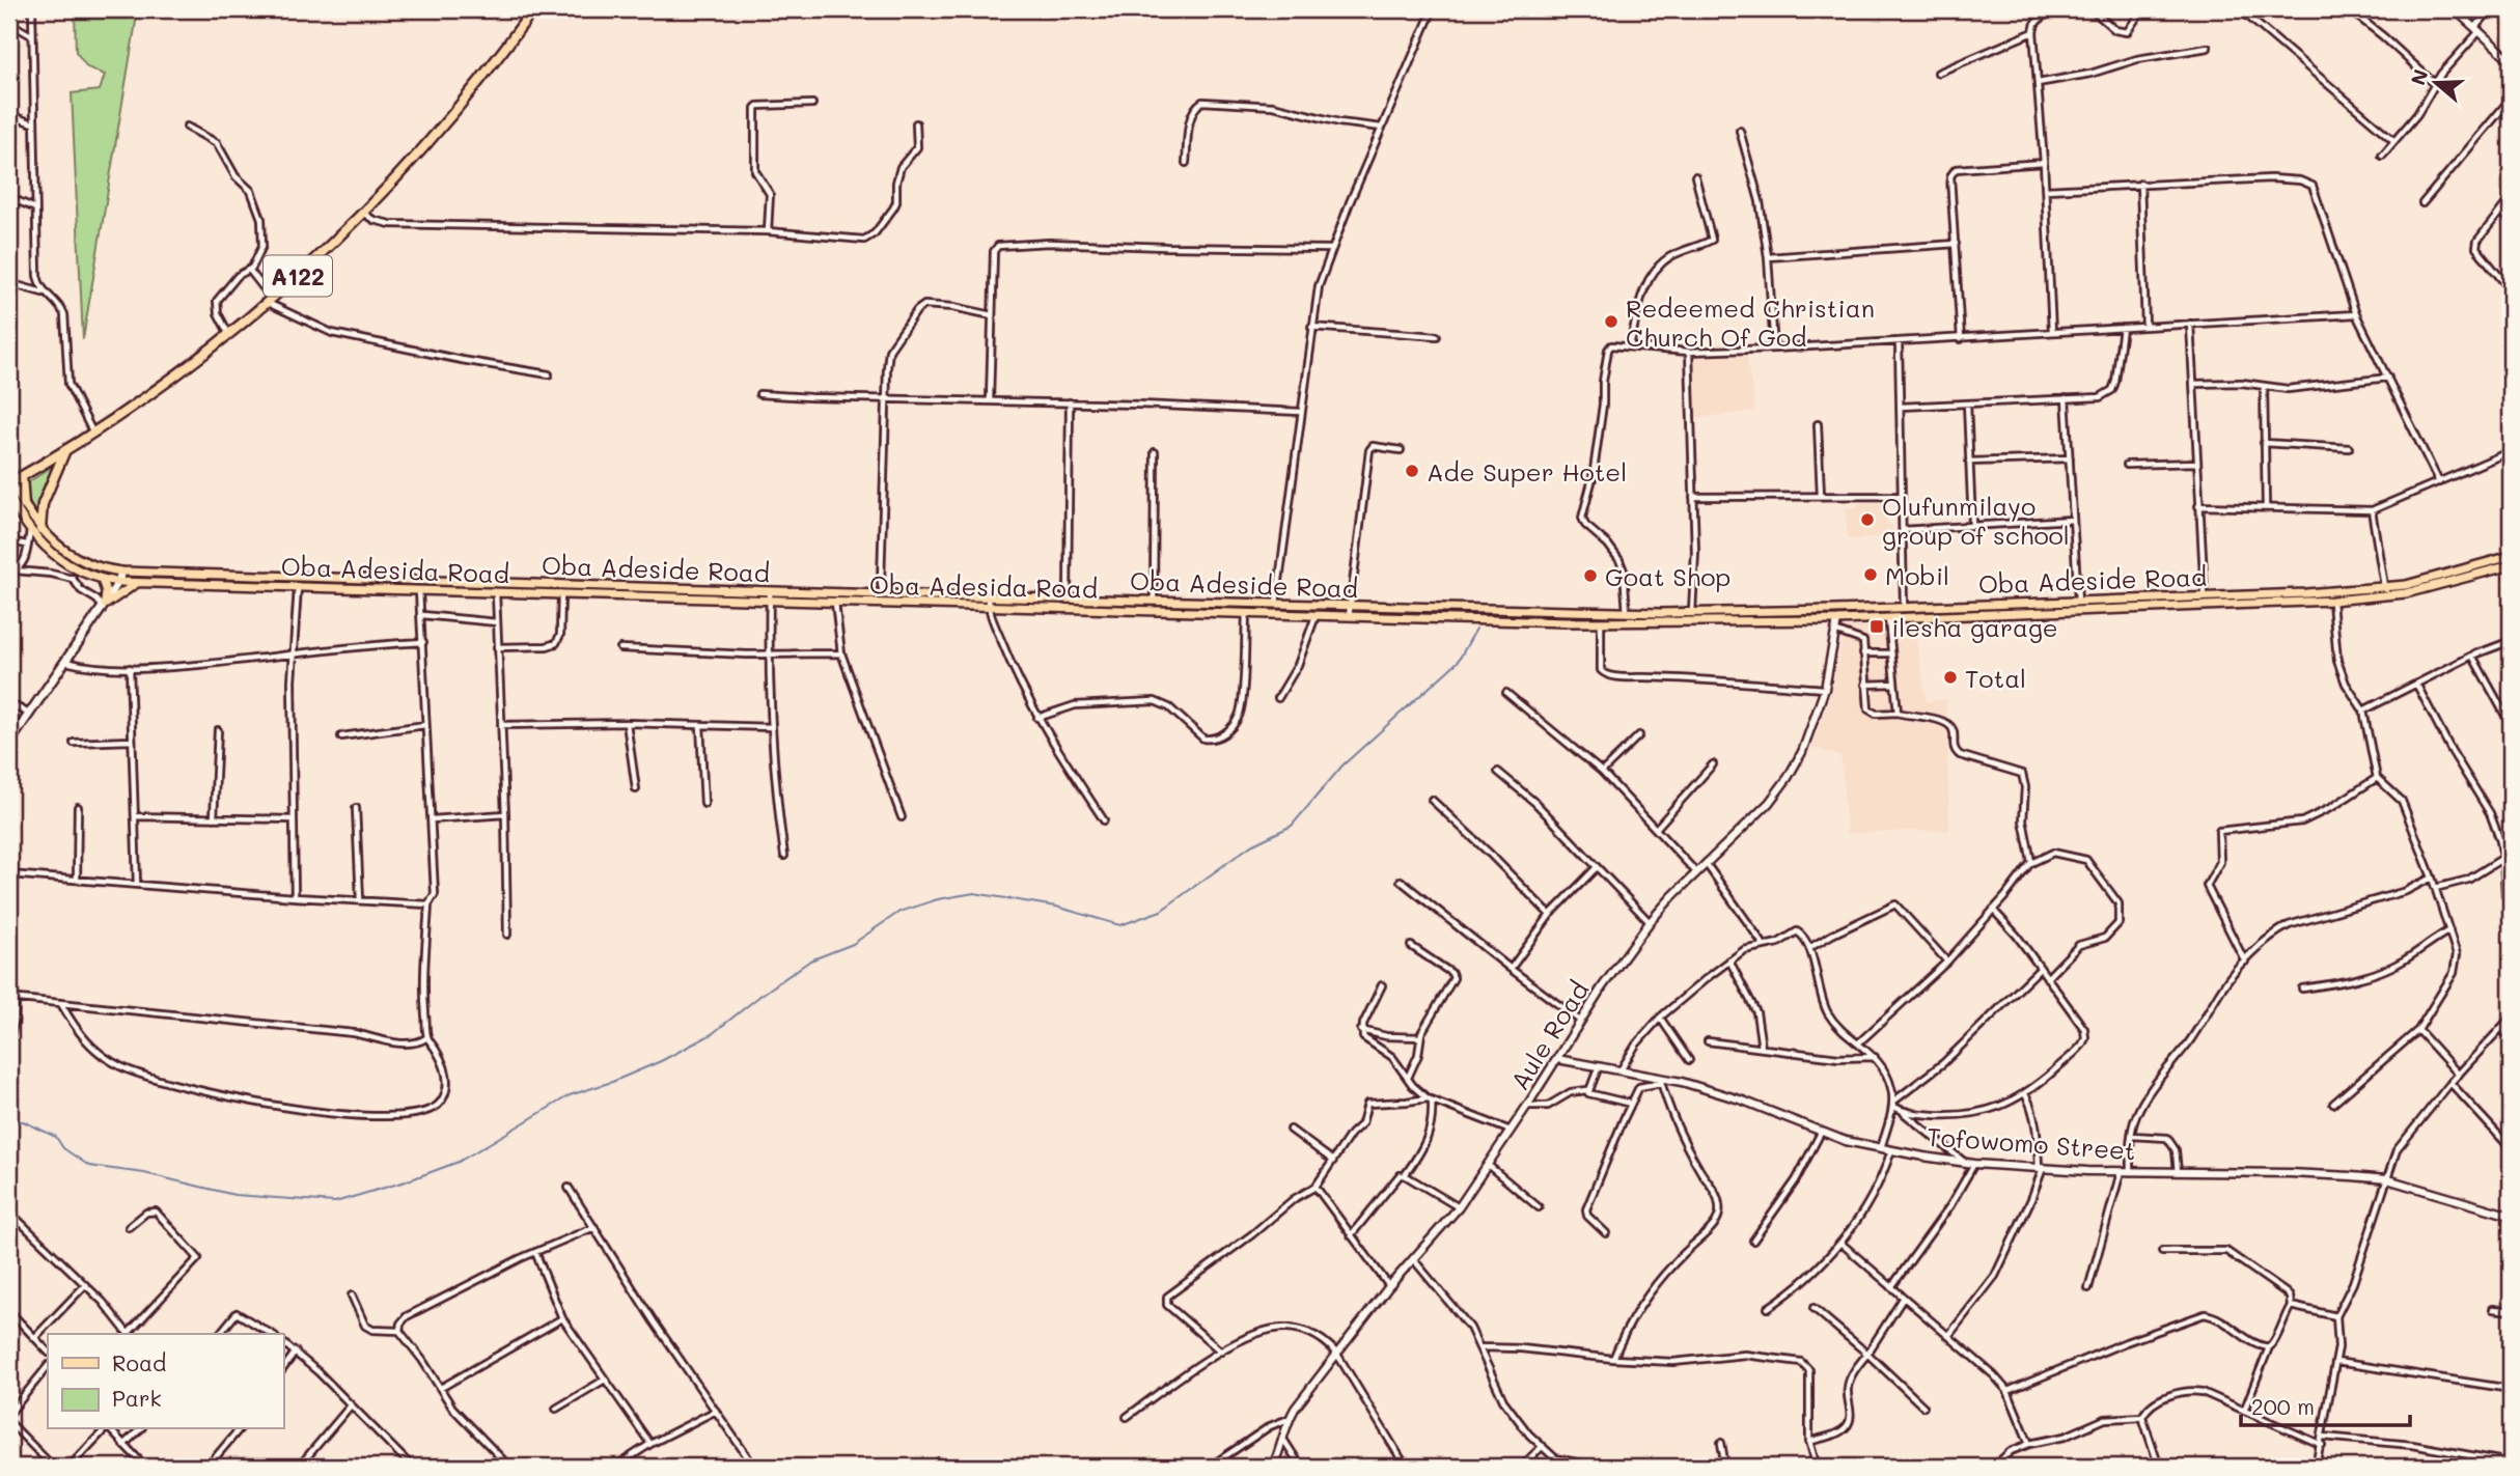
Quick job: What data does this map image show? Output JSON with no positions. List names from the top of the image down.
{
  "streets": {
    "highway": ["A122"],
    "main road": ["Oba Adeside Road", "Oba Adesida Road"],
    "street": ["Aule Road", "Tofowomo Street"]
  },
  "crossings": [
    ["A122", "Oba Adeside Road"],
    ["Oba Adeside Road", "Oba Adesida Road"],
    ["Oba Adesida Road", "Aule Road"],
    ["Aule Road", "Tofowomo Street"]
  ],
  "places": {
    "other": [
      "Redeemed Christian Church Of God",
      "Ade Super Hotel",
      "Olufunmilayo group of school",
      "Mobil",
      "Goat Shop",
      "Total"
    ],
    "transit": ["ilesha garage"]
  },
  "legend": ["Road", "Park"],
  "scale_bar": "200 m",
  "north": "left"
}
